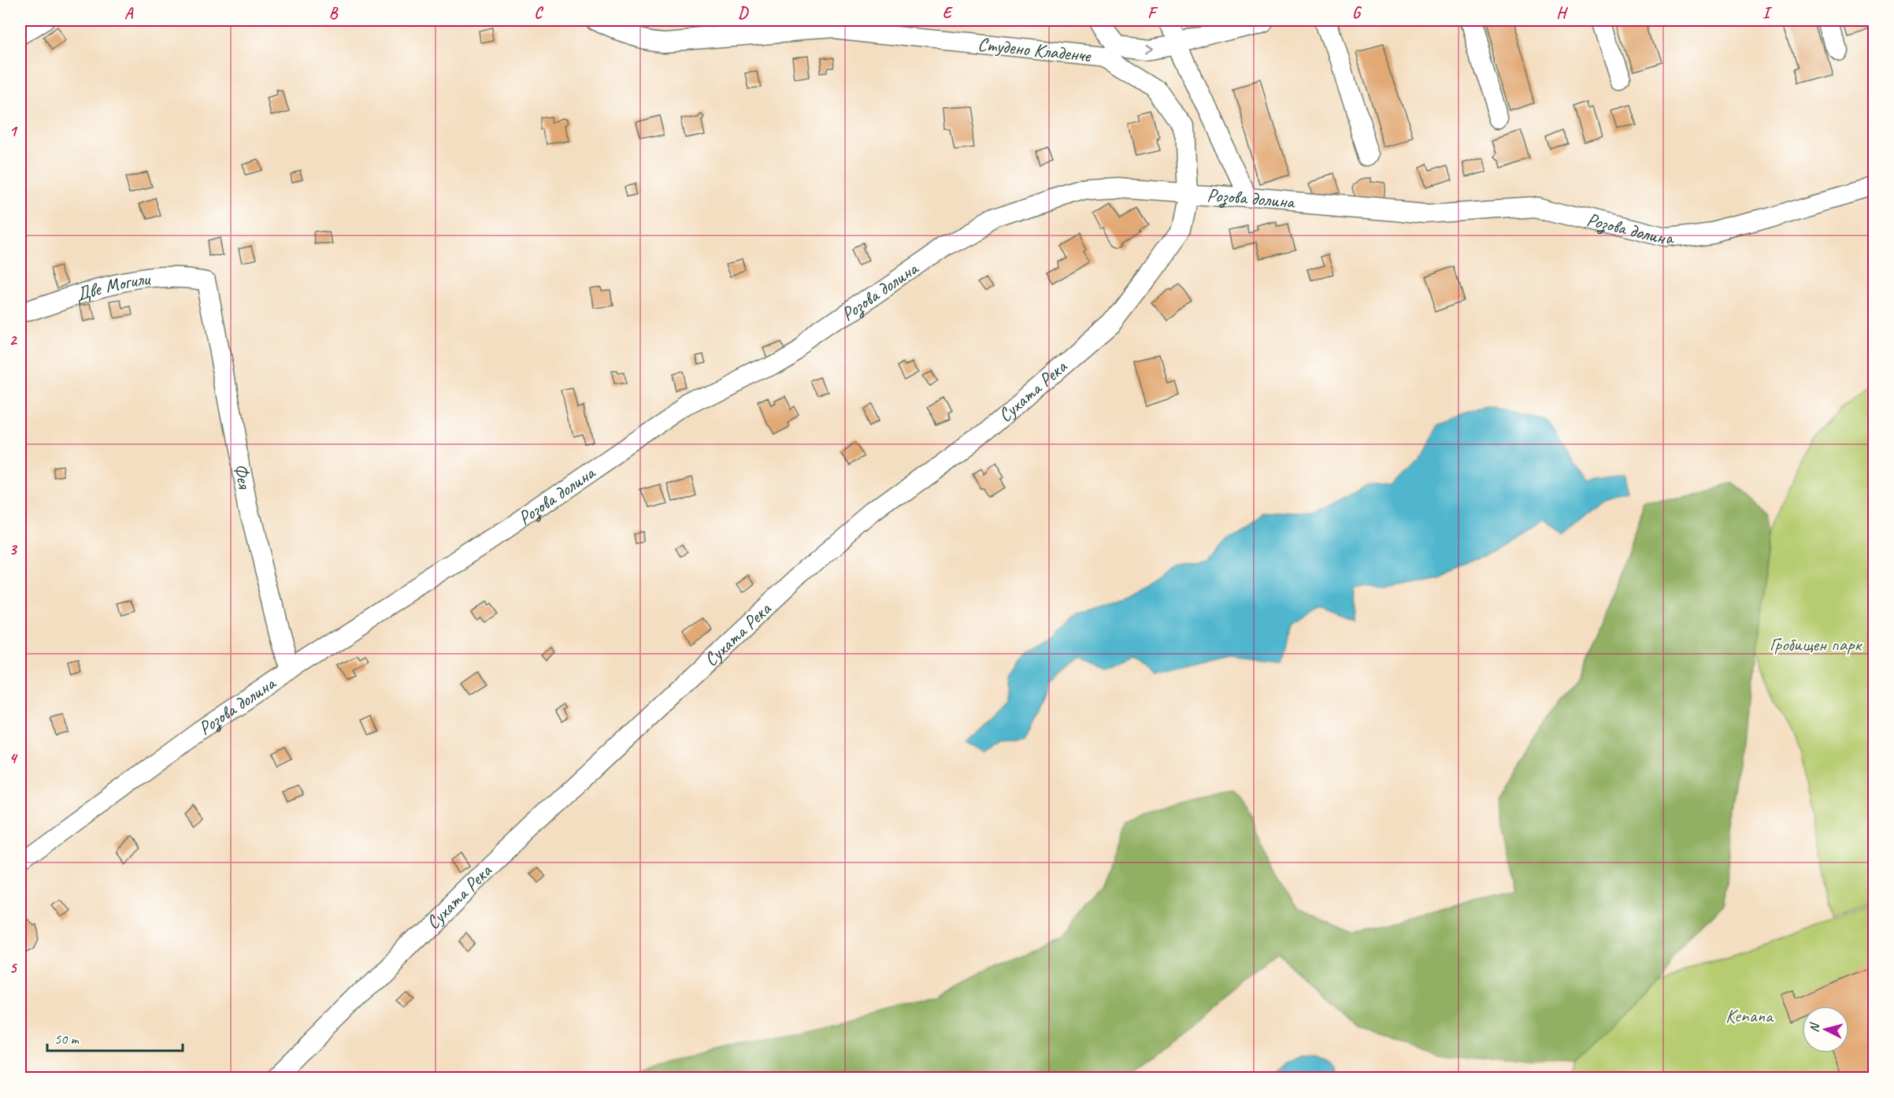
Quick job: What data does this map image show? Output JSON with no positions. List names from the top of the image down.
{
  "streets": {
    "street": [
      "Студено Кладенче",
      "Розова долина",
      "Две Могили",
      "Сухата Река",
      "Фея"
    ]
  },
  "crossings": [
    ["Студено Кладенче", "Розова долина"],
    ["Студено Кладенче", "Сухата Река"],
    ["Розова долина", "Сухата Река"],
    ["Розова долина", "Фея"],
    ["Две Могили", "Фея"]
  ],
  "parks": ["Гробищен парк", "Kenana"],
  "scale_bar": "50 m",
  "north": "left",
  "grid": {
    "columns": [
      "A",
      "B",
      "C",
      "D",
      "E",
      "F",
      "G",
      "H",
      "I"
    ],
    "rows": [
      "1",
      "2",
      "3",
      "4",
      "5"
    ]
  }
}
